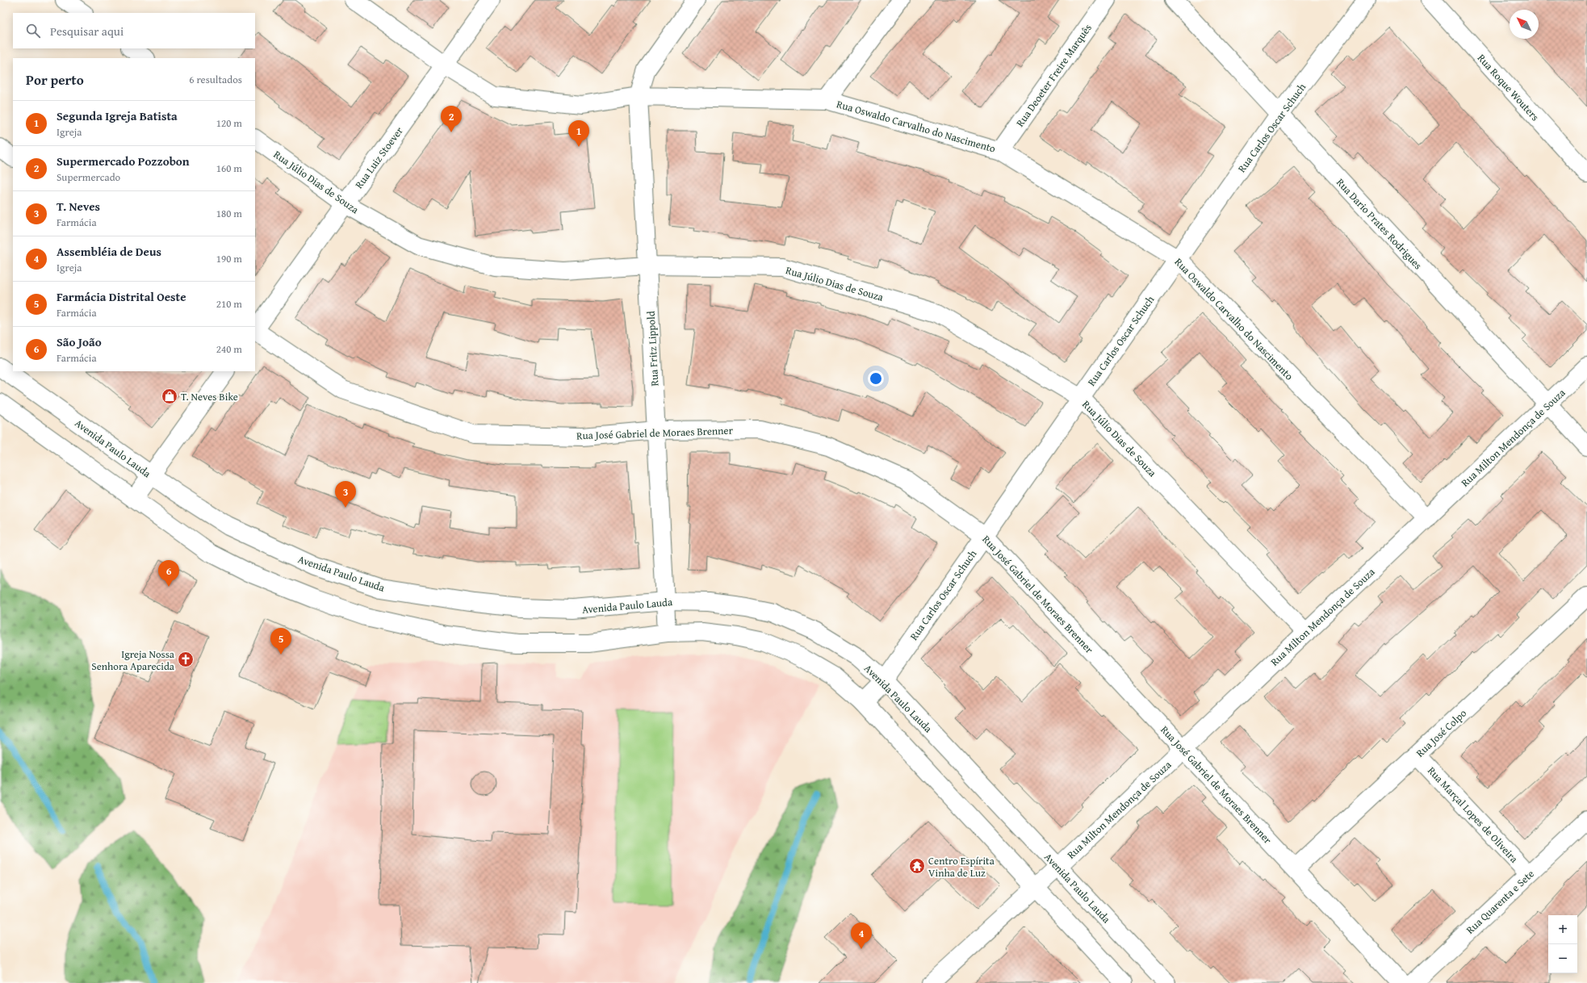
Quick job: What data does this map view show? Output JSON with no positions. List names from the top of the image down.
{
  "streets": {
    "street": [
      "Rua Deoeter Freire Marquês",
      "Rua Roque Wouters",
      "Rua Oswaldo Carvalho do Nascimento",
      "Rua Carlos Oscar Schuch",
      "Rua Luiz Stoever",
      "Rua Júlio Dias de Souza",
      "Rua Dario Prates Rodrigues",
      "Rua Fritz Lippold",
      "Rua José Gabriel de Moraes Brenner",
      "Rua Milton Mendonça de Souza",
      "Avenida Paulo Lauda",
      "Rua José Colpo",
      "Rua Marçal Lopes de Oliveira",
      "Rua Quarenta e Sete"
    ]
  },
  "crossings": [
    ["Rua Deoeter Freire Marquês", "Rua Oswaldo Carvalho do Nascimento"],
    ["Rua Oswaldo Carvalho do Nascimento", "Rua Carlos Oscar Schuch"],
    ["Rua Oswaldo Carvalho do Nascimento", "Rua Luiz Stoever"],
    ["Rua Oswaldo Carvalho do Nascimento", "Rua Fritz Lippold"],
    ["Rua Oswaldo Carvalho do Nascimento", "Rua Milton Mendonça de Souza"],
    ["Rua Carlos Oscar Schuch", "Rua Júlio Dias de Souza"],
    ["Rua Carlos Oscar Schuch", "Rua Dario Prates Rodrigues"],
    ["Rua Carlos Oscar Schuch", "Rua José Gabriel de Moraes Brenner"],
    ["Rua Carlos Oscar Schuch", "Avenida Paulo Lauda"],
    ["Rua Luiz Stoever", "Rua Júlio Dias de Souza"],
    ["Rua Júlio Dias de Souza", "Rua Fritz Lippold"],
    ["Rua Júlio Dias de Souza", "Rua Milton Mendonça de Souza"],
    ["Rua Dario Prates Rodrigues", "Rua Milton Mendonça de Souza"],
    ["Rua Fritz Lippold", "Rua José Gabriel de Moraes Brenner"],
    ["Rua Fritz Lippold", "Avenida Paulo Lauda"],
    ["Rua José Gabriel de Moraes Brenner", "Rua Milton Mendonça de Souza"],
    ["Rua José Gabriel de Moraes Brenner", "Rua José Colpo"],
    ["Rua Milton Mendonça de Souza", "Avenida Paulo Lauda"],
    ["Rua José Colpo", "Rua Marçal Lopes de Oliveira"],
    ["Rua Marçal Lopes de Oliveira", "Rua Quarenta e Sete"]
  ],
  "places": {
    "shop": ["T. Neves Bike"],
    "church": ["Igreja Nossa Senhora Aparecida"],
    "temple": ["Centro Espírita Vinha de Luz"]
  },
  "north": "top left",
  "page": {
    "search": "Pesquisar aqui",
    "heading": ["Por perto", "6 resultados"],
    "list": [
      {
        "mark": "1",
        "name": "Segunda Igreja Batista",
        "note": "Igreja",
        "value": "120 m"
      },
      {
        "mark": "2",
        "name": "Supermercado Pozzobon",
        "note": "Supermercado",
        "value": "160 m"
      },
      {
        "mark": "3",
        "name": "T. Neves",
        "note": "Farmácia",
        "value": "180 m"
      },
      {
        "mark": "4",
        "name": "Assembléia de Deus",
        "note": "Igreja",
        "value": "190 m"
      },
      {
        "mark": "5",
        "name": "Farmácia Distrital Oeste",
        "note": "Farmácia",
        "value": "210 m"
      },
      {
        "mark": "6",
        "name": "São João",
        "note": "Farmácia",
        "value": "240 m"
      }
    ],
    "pins": [
      "2",
      "1",
      "3",
      "6",
      "5",
      "4"
    ],
    "map_buttons": ["+", "−"]
  }
}
